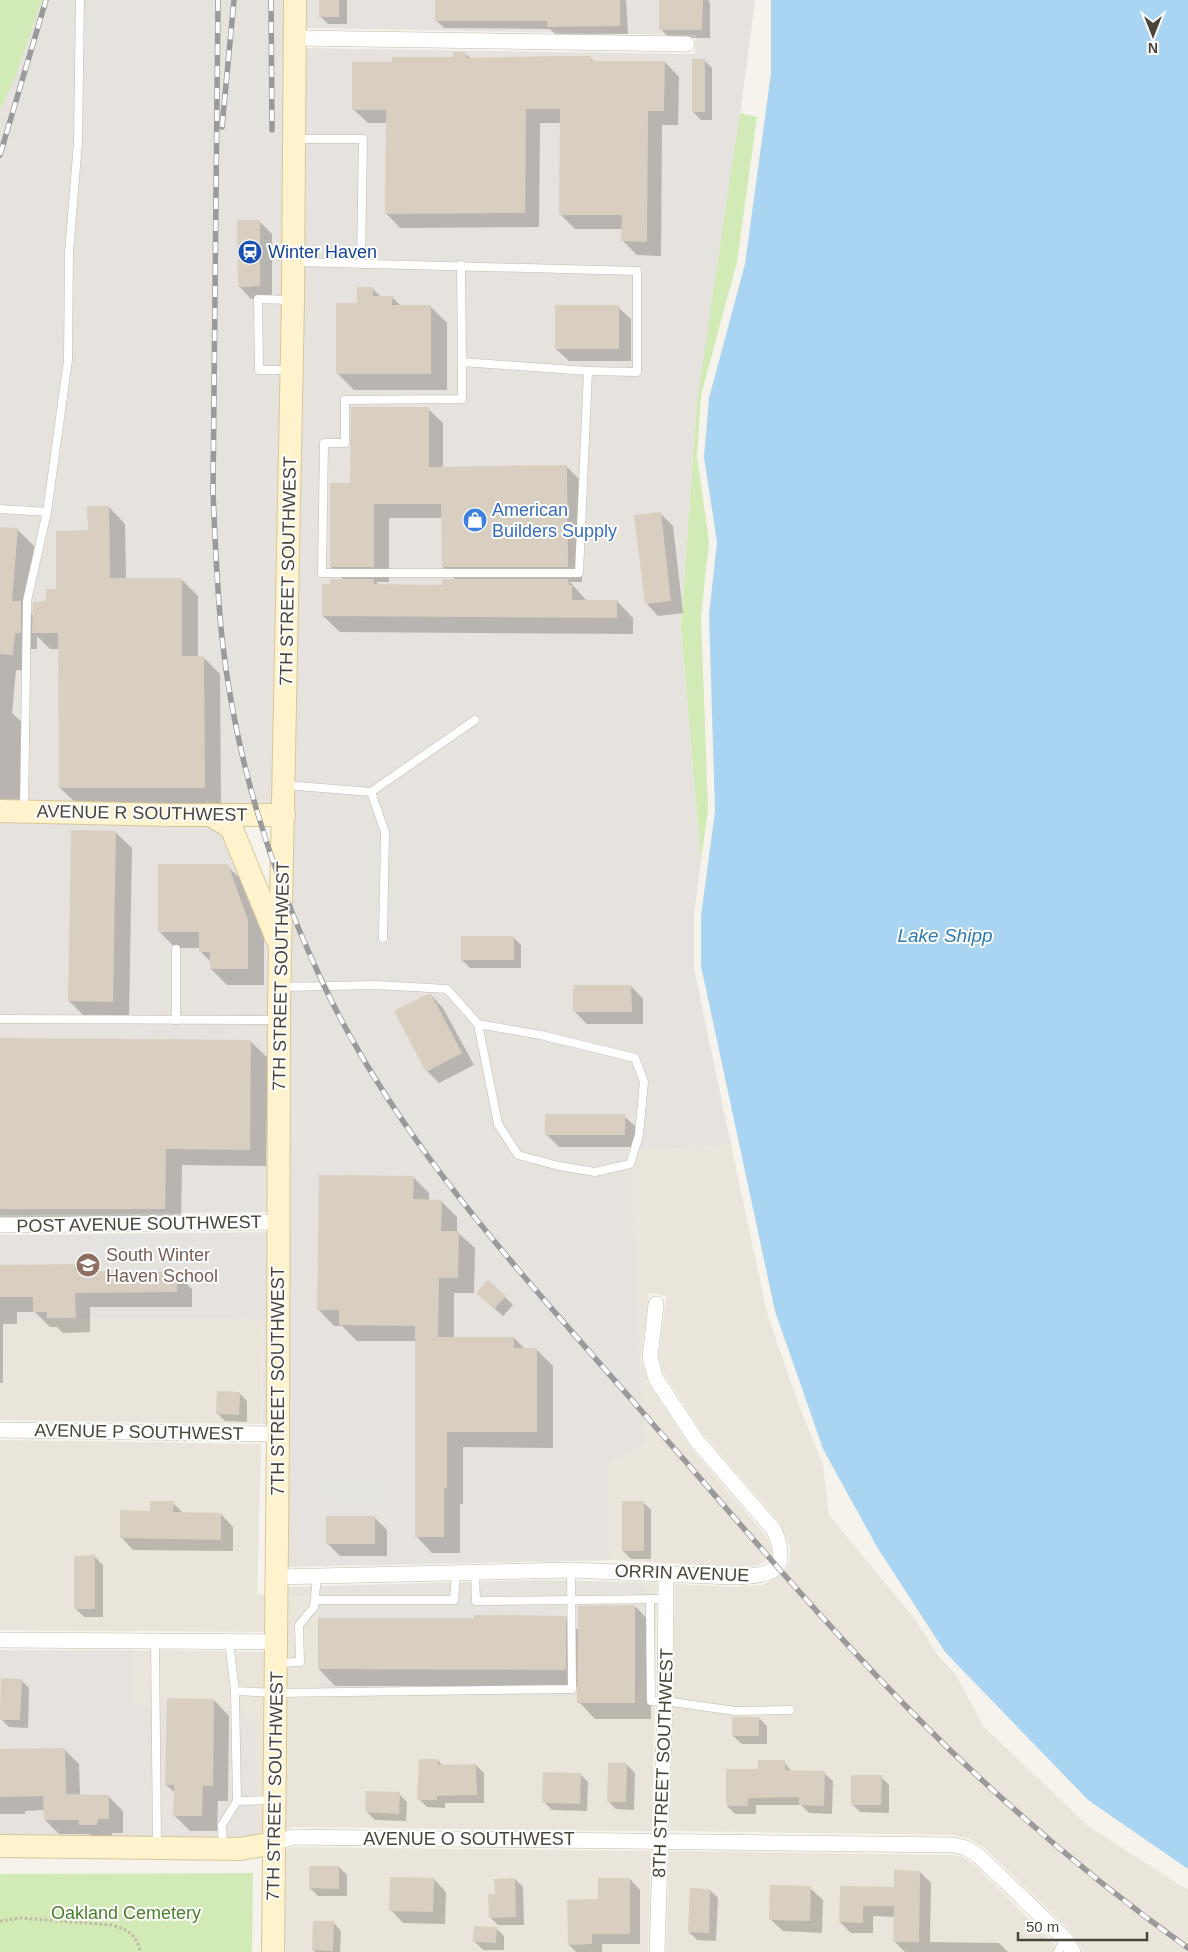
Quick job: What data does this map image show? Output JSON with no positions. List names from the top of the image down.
{
  "streets": {
    "street": [
      "7TH STREET SOUTHWEST",
      "AVENUE R SOUTHWEST",
      "POST AVENUE SOUTHWEST",
      "AVENUE P SOUTHWEST",
      "ORRIN AVENUE",
      "8TH STREET SOUTHWEST",
      "AVENUE O SOUTHWEST"
    ]
  },
  "crossings": [
    ["7TH STREET SOUTHWEST", "AVENUE R SOUTHWEST"],
    ["7TH STREET SOUTHWEST", "POST AVENUE SOUTHWEST"],
    ["7TH STREET SOUTHWEST", "AVENUE P SOUTHWEST"],
    ["7TH STREET SOUTHWEST", "ORRIN AVENUE"],
    ["7TH STREET SOUTHWEST", "AVENUE O SOUTHWEST"],
    ["ORRIN AVENUE", "8TH STREET SOUTHWEST"],
    ["8TH STREET SOUTHWEST", "AVENUE O SOUTHWEST"]
  ],
  "water": ["Lake Shipp"],
  "parks": ["Oakland Cemetery"],
  "places": {
    "station": ["Winter Haven"],
    "shop": ["American Builders Supply"],
    "school or university": ["South Winter Haven School"]
  },
  "scale_bar": "50 m",
  "north": "bottom"
}
